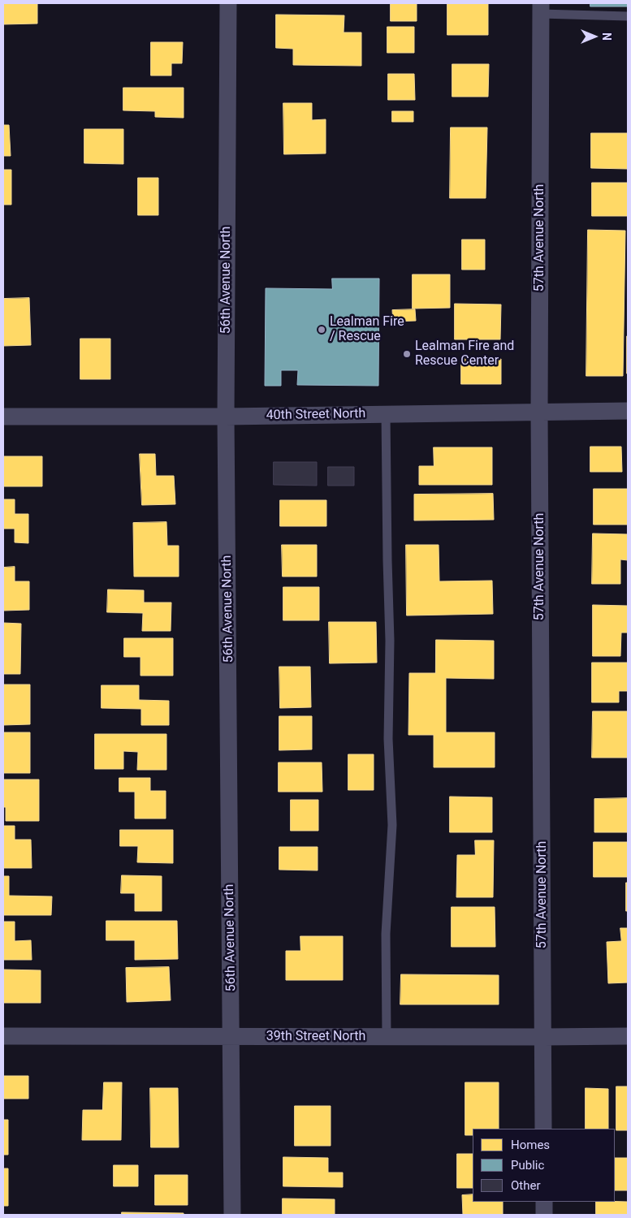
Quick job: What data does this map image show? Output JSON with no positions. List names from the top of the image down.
{
  "streets": {
    "street": [
      "57th Avenue North",
      "56th Avenue North",
      "40th Street North",
      "39th Street North"
    ]
  },
  "crossings": [
    ["57th Avenue North", "40th Street North"],
    ["57th Avenue North", "39th Street North"],
    ["56th Avenue North", "40th Street North"],
    ["56th Avenue North", "39th Street North"]
  ],
  "places": ["Lealman Fire / Rescue", "Lealman Fire and Rescue Center"],
  "legend": ["Homes", "Public", "Other"],
  "north": "right"
}
